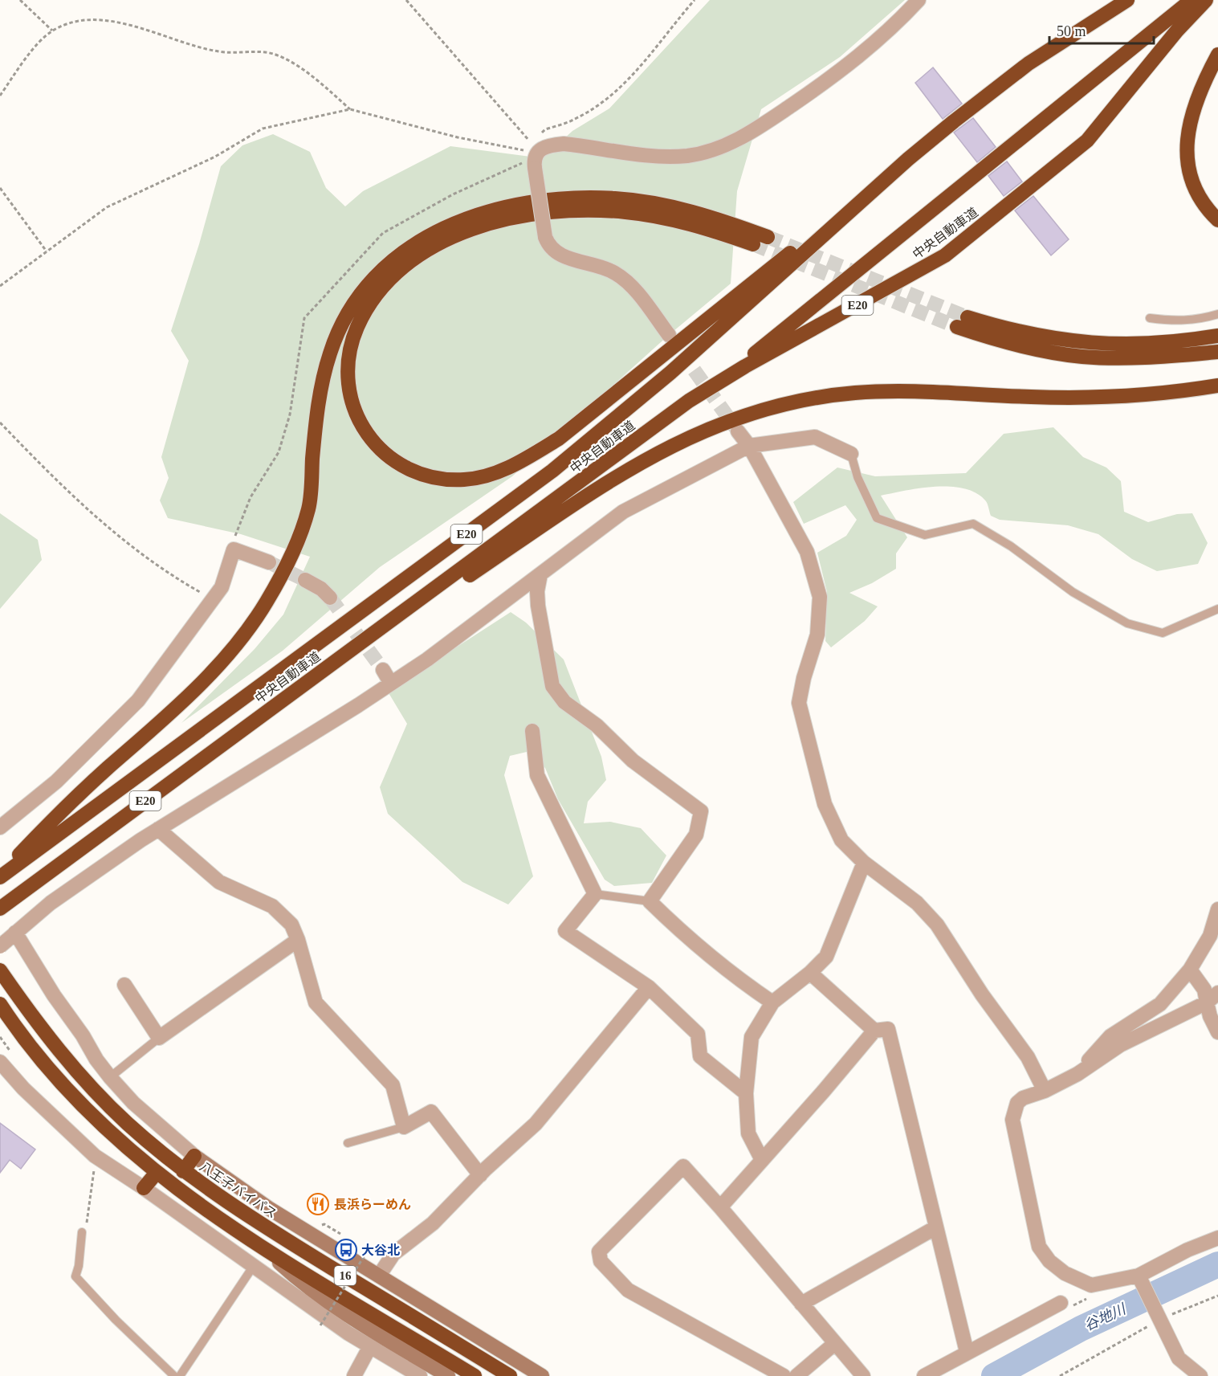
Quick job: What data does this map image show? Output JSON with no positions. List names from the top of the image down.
{
  "streets": {
    "highway": [
      "中央自動車道",
      "E20",
      "八王子バイパス",
      "16"
    ]
  },
  "water": ["谷地川"],
  "places": {
    "restaurant": ["長浜らーめん"],
    "bus stop": ["大谷北"]
  },
  "scale_bar": "50 m"
}
